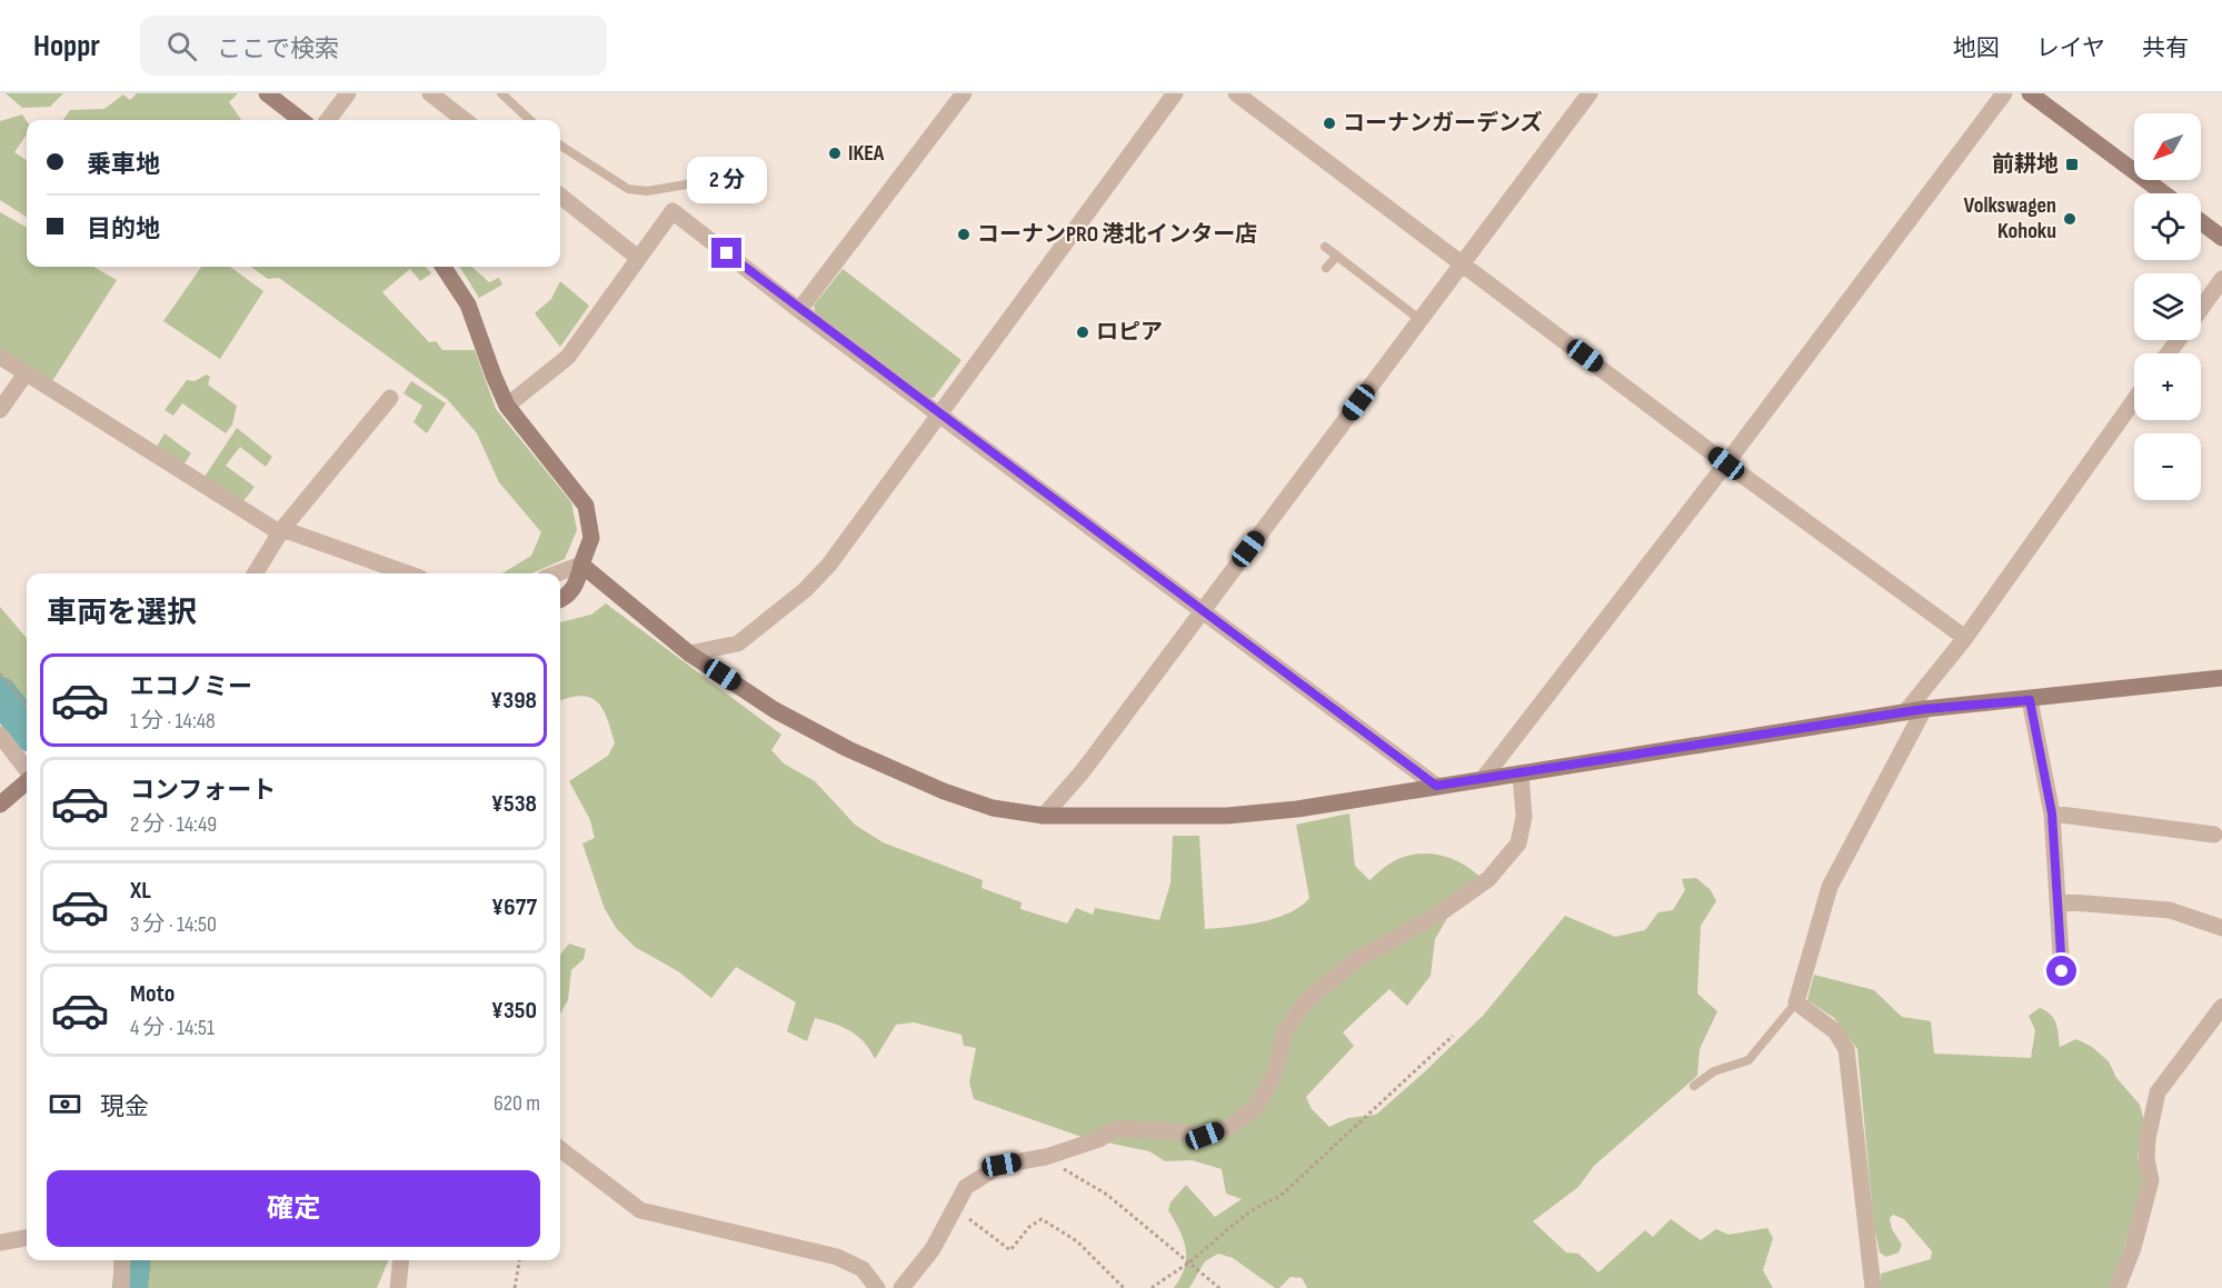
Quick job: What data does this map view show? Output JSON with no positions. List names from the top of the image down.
{
  "places": {
    "other": [
      "コーナンガーデンズ",
      "IKEA",
      "Volkswagen Kohoku",
      "コーナンPRO 港北インター店",
      "ロピア"
    ],
    "transit": ["前耕地"]
  },
  "north": "bottom left",
  "page": {
    "header": "Hoppr",
    "search": "ここで検索",
    "nav": ["地図", "レイヤ", "共有"],
    "map_buttons": ["+", "−"],
    "banner": ["乗車地", "目的地"],
    "bubble": "2 分",
    "heading": "車両を選択",
    "list": [
      {
        "name": "エコノミー",
        "note": "1 分 · 14:48",
        "value": "¥398"
      },
      {
        "name": "コンフォート",
        "note": "2 分 · 14:49",
        "value": "¥538"
      },
      {
        "name": "XL",
        "note": "3 分 · 14:50",
        "value": "¥677"
      },
      {
        "name": "Moto",
        "note": "4 分 · 14:51",
        "value": "¥350"
      }
    ],
    "pay": ["現金", "620 m"],
    "buttons": "確定"
  }
}
